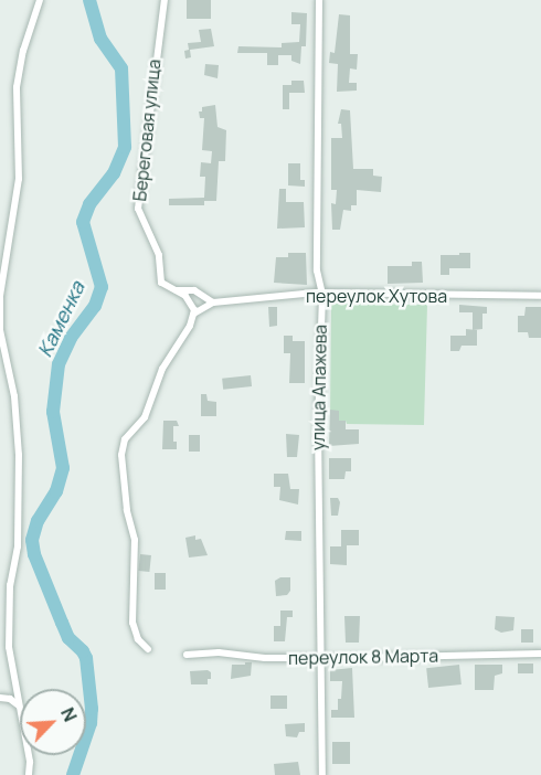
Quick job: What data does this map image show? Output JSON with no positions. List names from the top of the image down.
{
  "streets": {
    "street": [
      "Береговая улица",
      "переулок Хутова",
      "улица Апажева",
      "переулок 8 Марта"
    ]
  },
  "crossings": [
    ["переулок Хутова", "улица Апажева"],
    ["улица Апажева", "переулок 8 Марта"]
  ],
  "water": ["Каменка"],
  "north": "top right"
}
